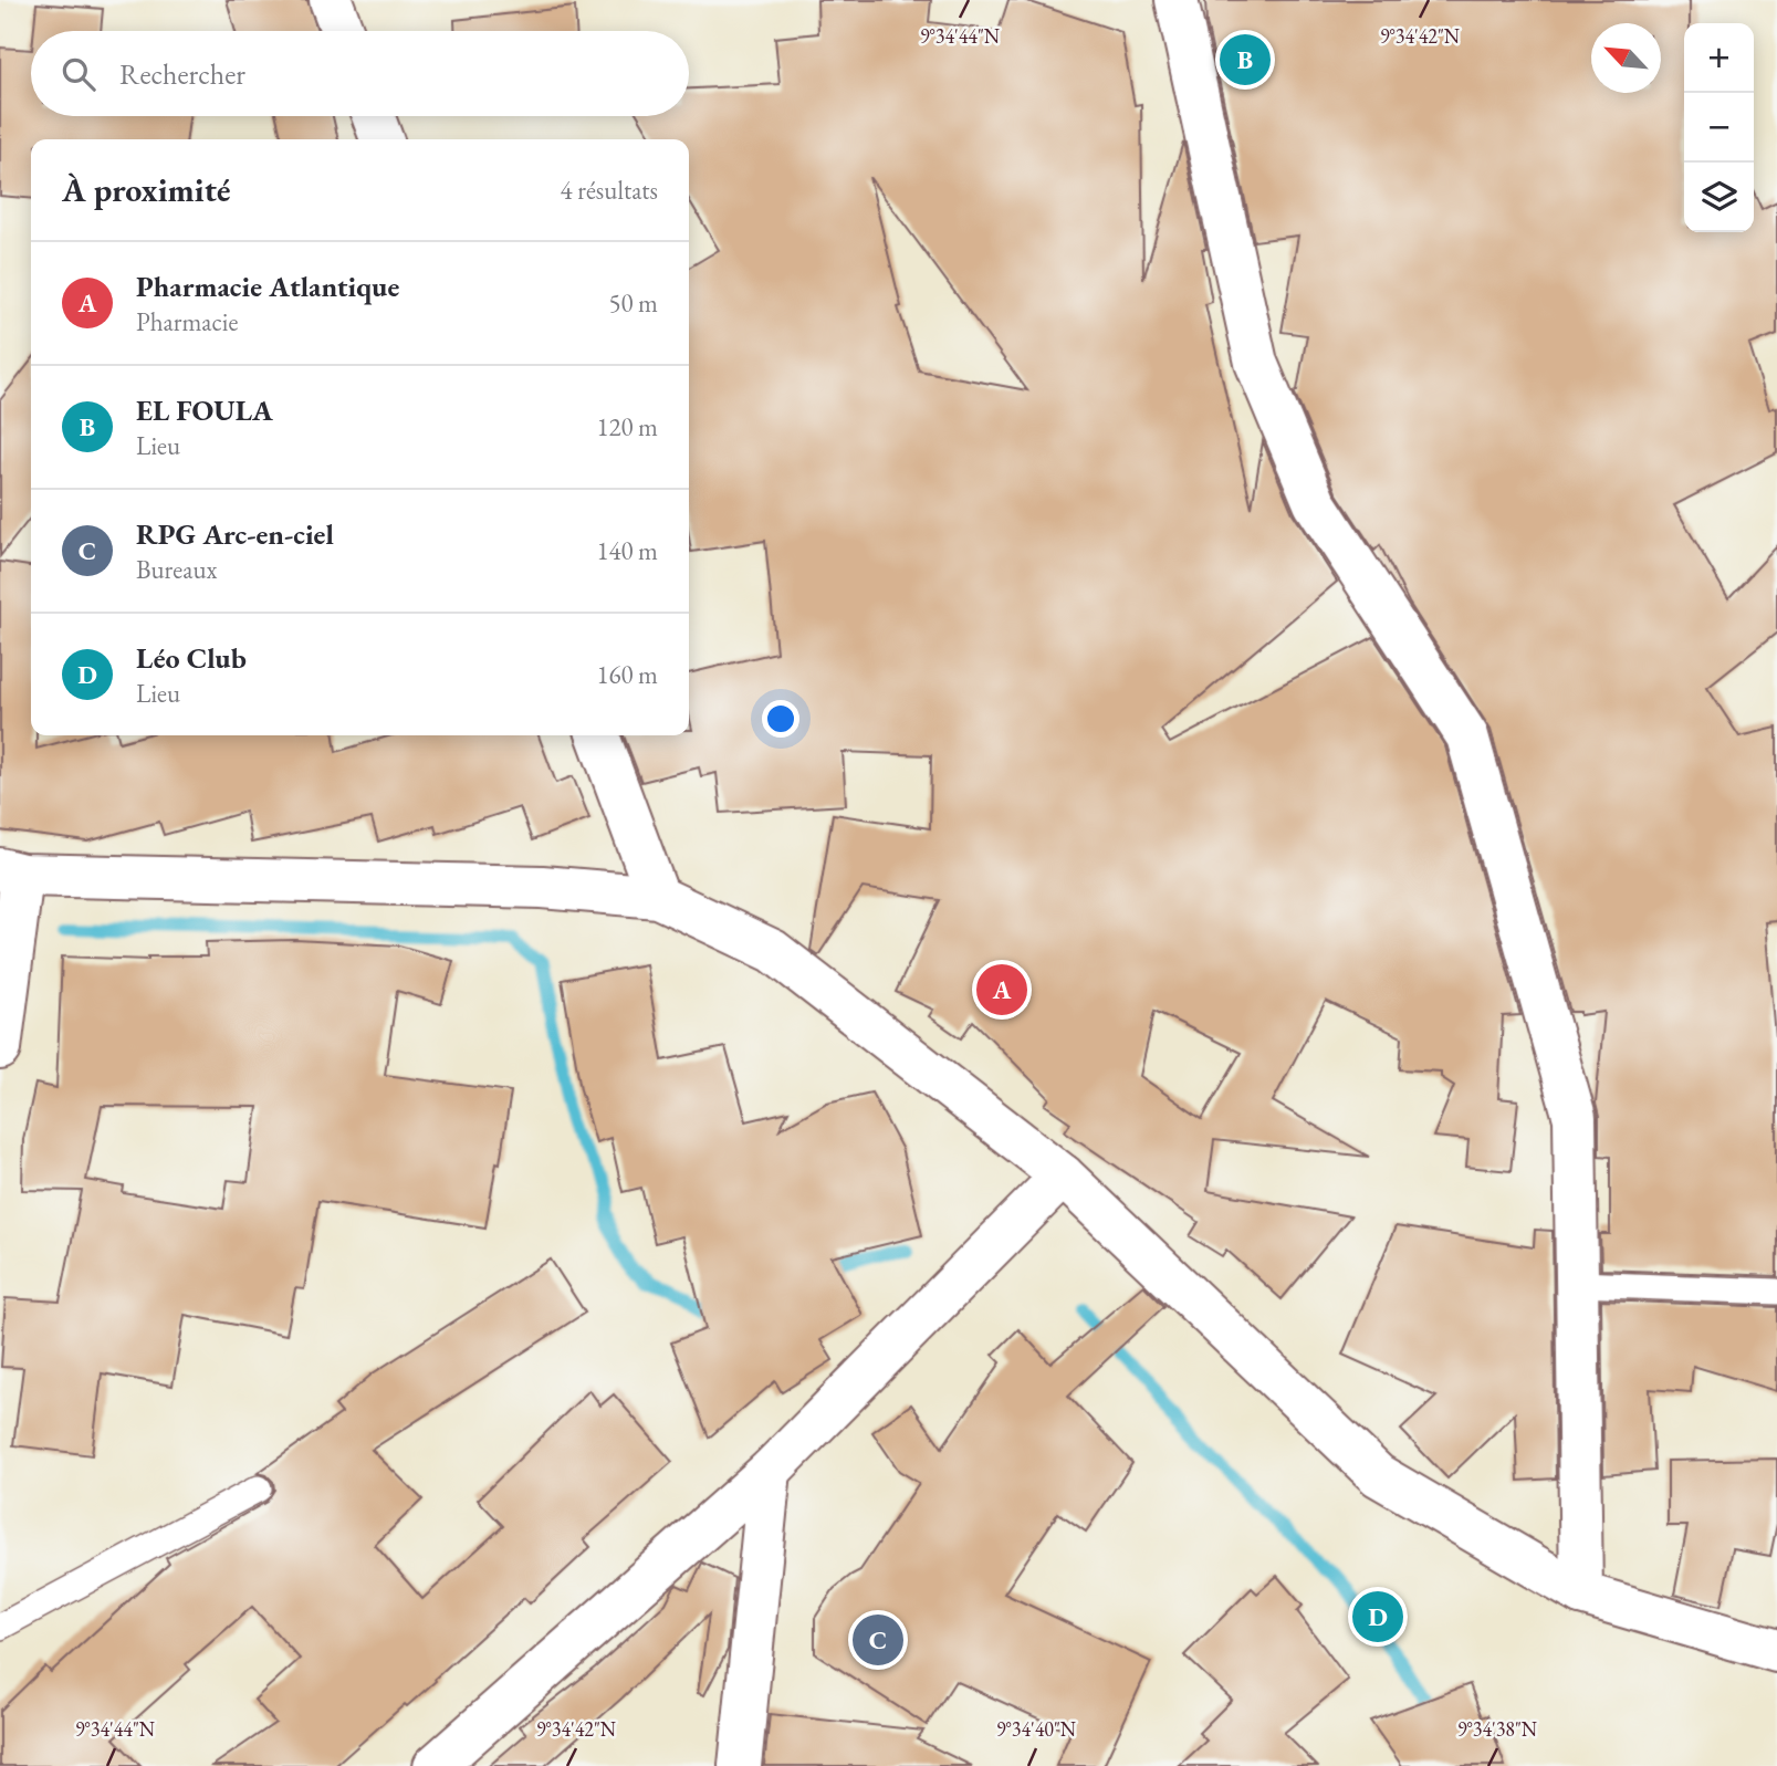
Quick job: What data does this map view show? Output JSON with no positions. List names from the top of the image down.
{
  "north": "top left",
  "page": {
    "map_buttons": ["+", "−"],
    "pins": [
      "B",
      "A",
      "D",
      "C"
    ],
    "search": "Rechercher",
    "heading": ["À proximité", "4 résultats"],
    "list": [
      {
        "mark": "A",
        "name": "Pharmacie Atlantique",
        "note": "Pharmacie",
        "value": "50 m"
      },
      {
        "mark": "B",
        "name": "EL FOULA",
        "note": "Lieu",
        "value": "120 m"
      },
      {
        "mark": "C",
        "name": "RPG Arc-en-ciel",
        "note": "Bureaux",
        "value": "140 m"
      },
      {
        "mark": "D",
        "name": "Léo Club",
        "note": "Lieu",
        "value": "160 m"
      }
    ]
  },
  "coordinates": [
    "9°34'44\"N",
    "9°34'42\"N",
    "9°34'40\"N",
    "9°34'38\"N"
  ]
}
